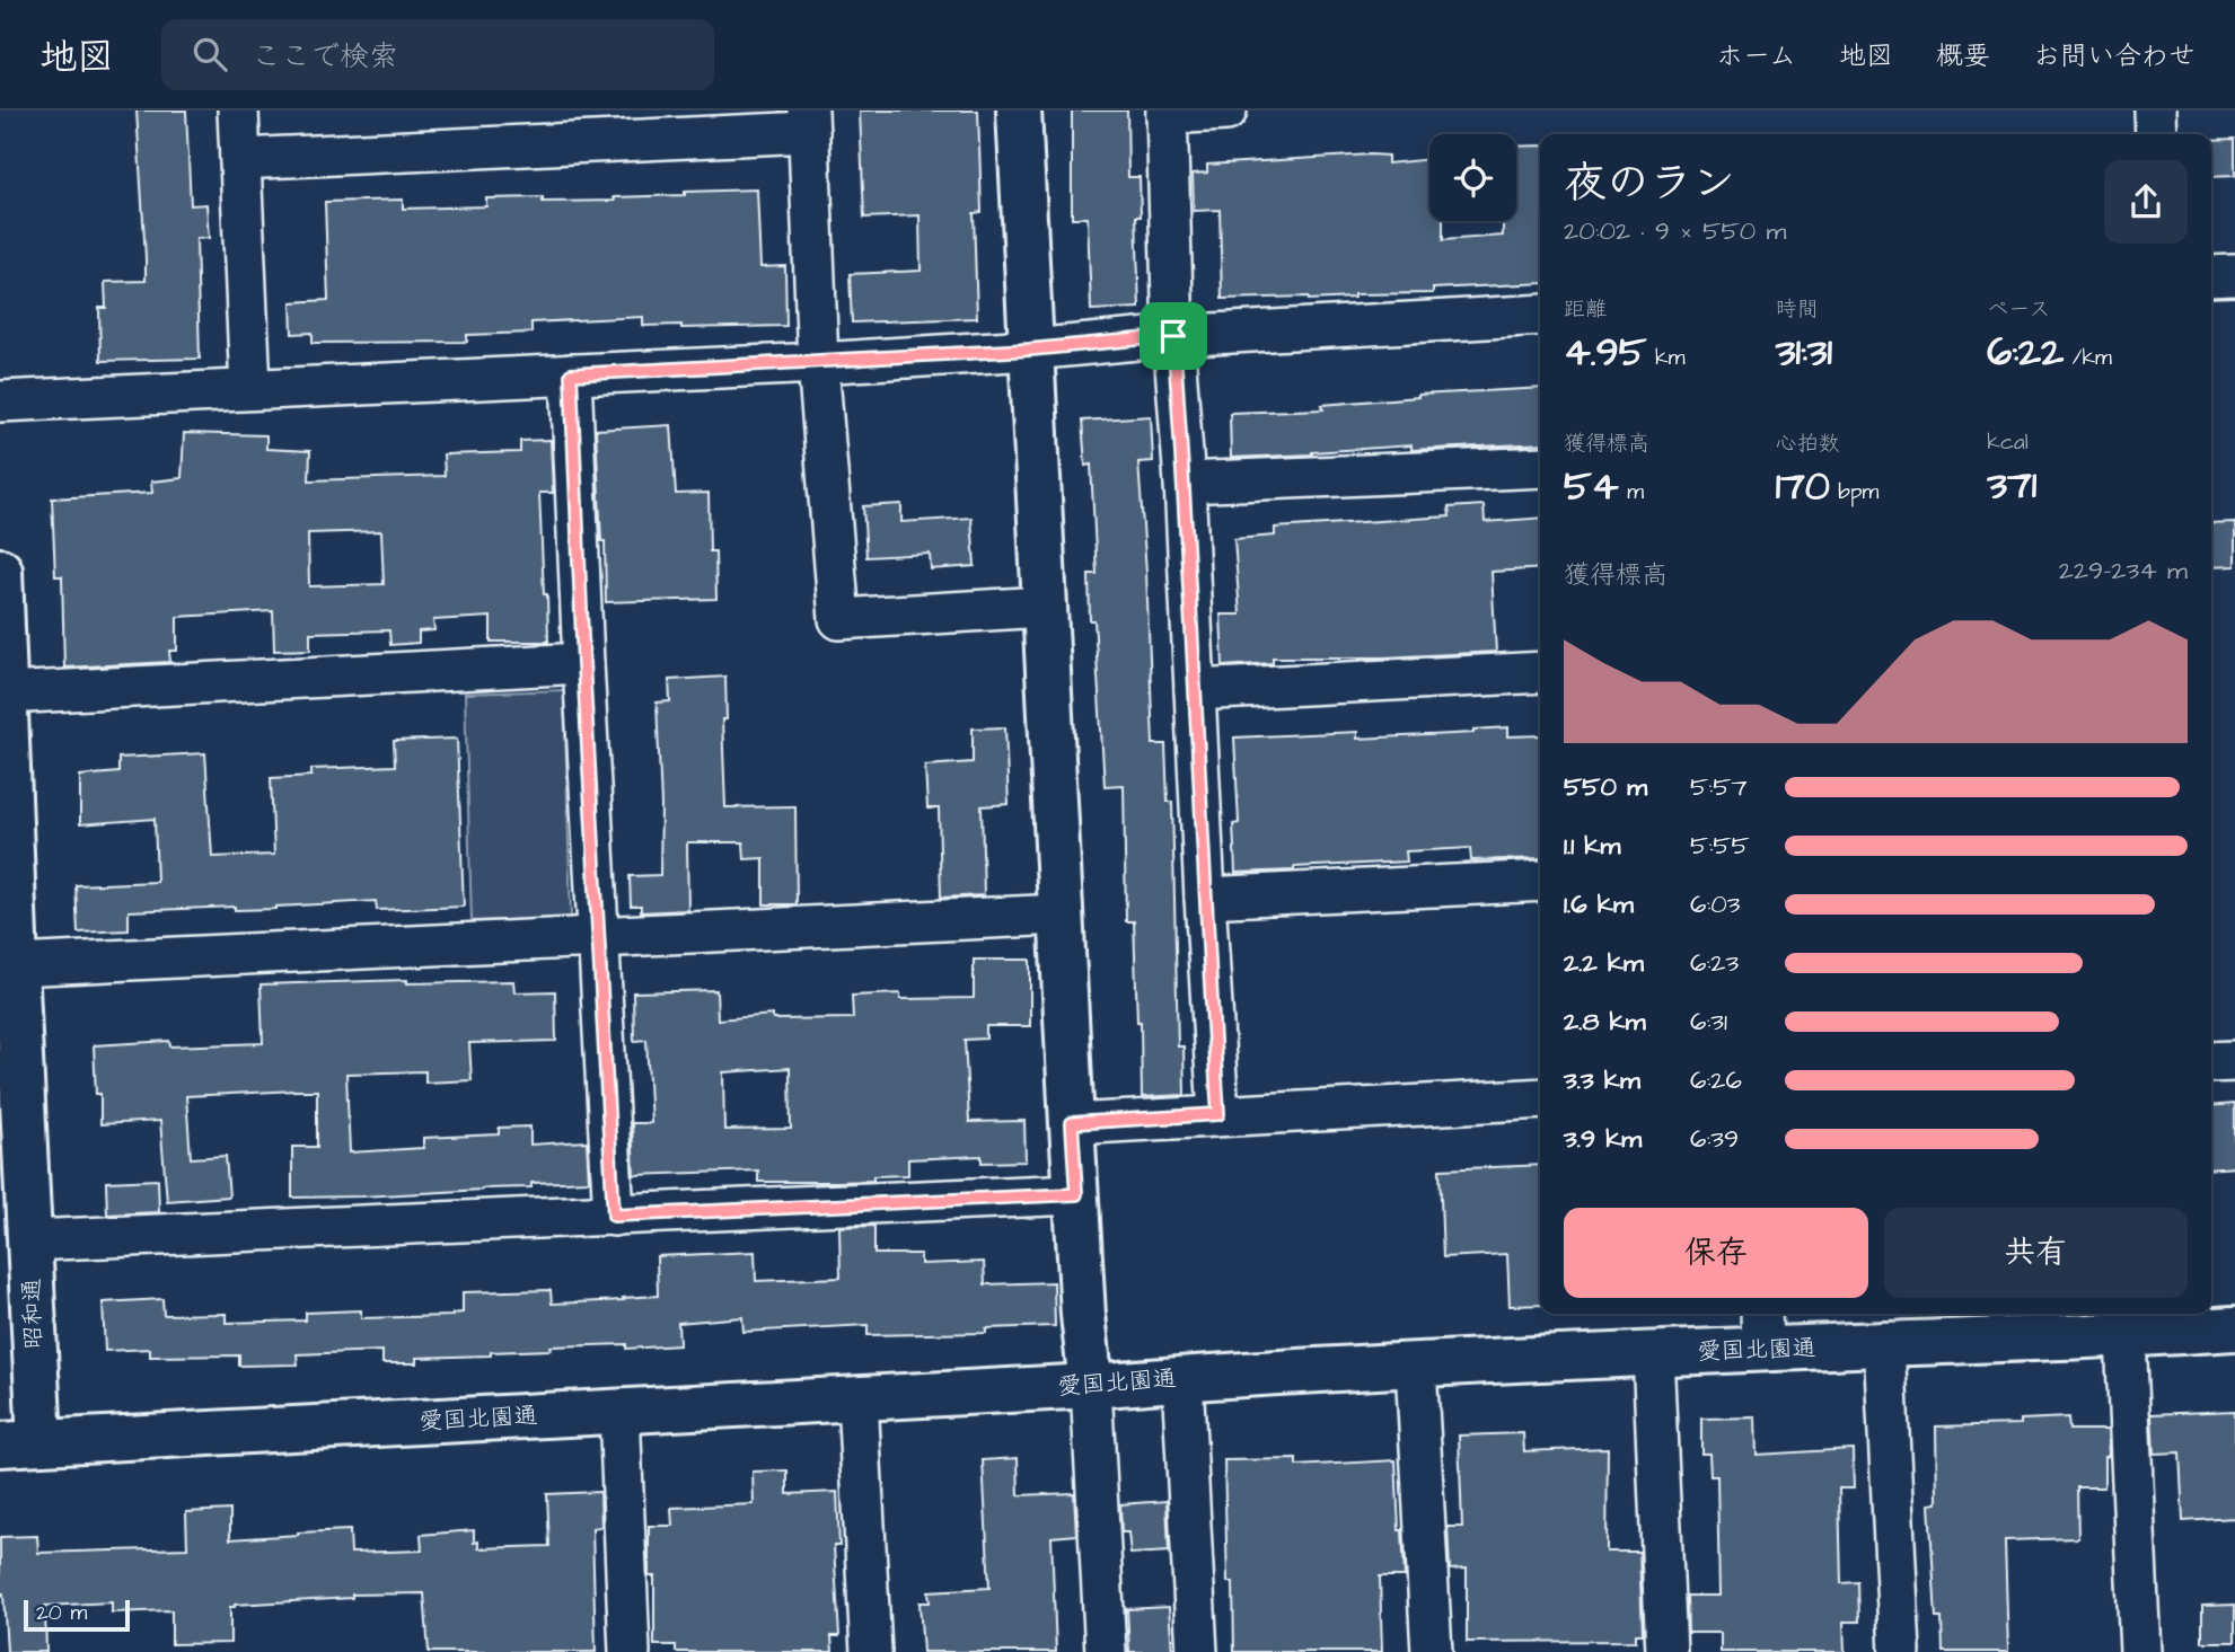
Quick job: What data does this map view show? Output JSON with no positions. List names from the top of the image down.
{
  "streets": {
    "street": ["昭和通", "愛国北園通"]
  },
  "crossings": [
    ["昭和通", "愛国北園通"]
  ],
  "scale_bar": "20 m",
  "page": {
    "header": "地図",
    "search": "ここで検索",
    "nav": [
      "ホーム",
      "地図",
      "概要",
      "お問い合わせ"
    ],
    "heading": ["夜のラン", "20:02 · 9 × 550 m"],
    "stats": [
      ["距離", "4.95 km"],
      ["時間", "31:31"],
      ["ペース", "6:22 /km"],
      ["獲得標高", "54 m"],
      ["心拍数", "170 bpm"],
      ["kcal", "371"]
    ],
    "chart": ["獲得標高", "229–234 m"],
    "list": [
      {
        "name": "550 m",
        "note": "5:57"
      },
      {
        "name": "1.1 km",
        "note": "5:55"
      },
      {
        "name": "1.6 km",
        "note": "6:03"
      },
      {
        "name": "2.2 km",
        "note": "6:23"
      },
      {
        "name": "2.8 km",
        "note": "6:31"
      },
      {
        "name": "3.3 km",
        "note": "6:26"
      },
      {
        "name": "3.9 km",
        "note": "6:39"
      }
    ],
    "buttons": ["保存", "共有"],
    "scale": "20 m"
  }
}
